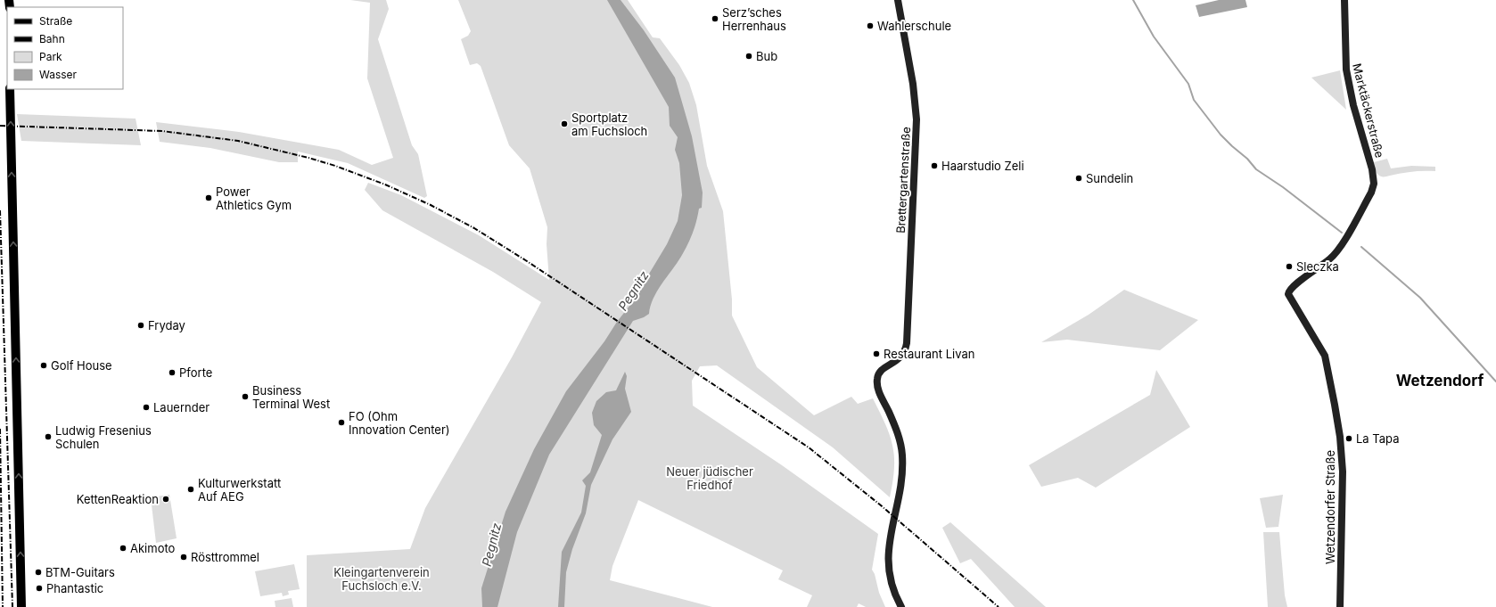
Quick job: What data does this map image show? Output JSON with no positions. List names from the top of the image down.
{
  "streets": {
    "street": ["Marktäckerstraße", "Brettergartenstraße", "Wetzendorfer Straße"]
  },
  "crossings": [
    ["Marktäckerstraße", "Wetzendorfer Straße"]
  ],
  "districts": ["Wetzendorf"],
  "water": ["Pegnitz"],
  "parks": ["Neuer jüdischer Friedhof", "Kleingartenverein Fuchsloch e.V."],
  "places": [
    "Serz’sches Herrenhaus",
    "Wahlerschule",
    "Bub",
    "Sportplatz am Fuchsloch",
    "Haarstudio Zeli",
    "Sundelin",
    "Power Athletics Gym",
    "Sleczka",
    "Fryday",
    "Restaurant Livan",
    "Golf House",
    "Pforte",
    "Business Terminal West",
    "Lauernder",
    "FO (Ohm Innovation Center)",
    "Ludwig Fresenius Schulen",
    "La Tapa",
    "Kulturwerkstatt Auf AEG",
    "KettenReaktion",
    "Akimoto",
    "Rösttrommel",
    "BTM-Guitars",
    "Phantastic"
  ],
  "legend": [
    "Straße",
    "Bahn",
    "Park",
    "Wasser"
  ]
}
